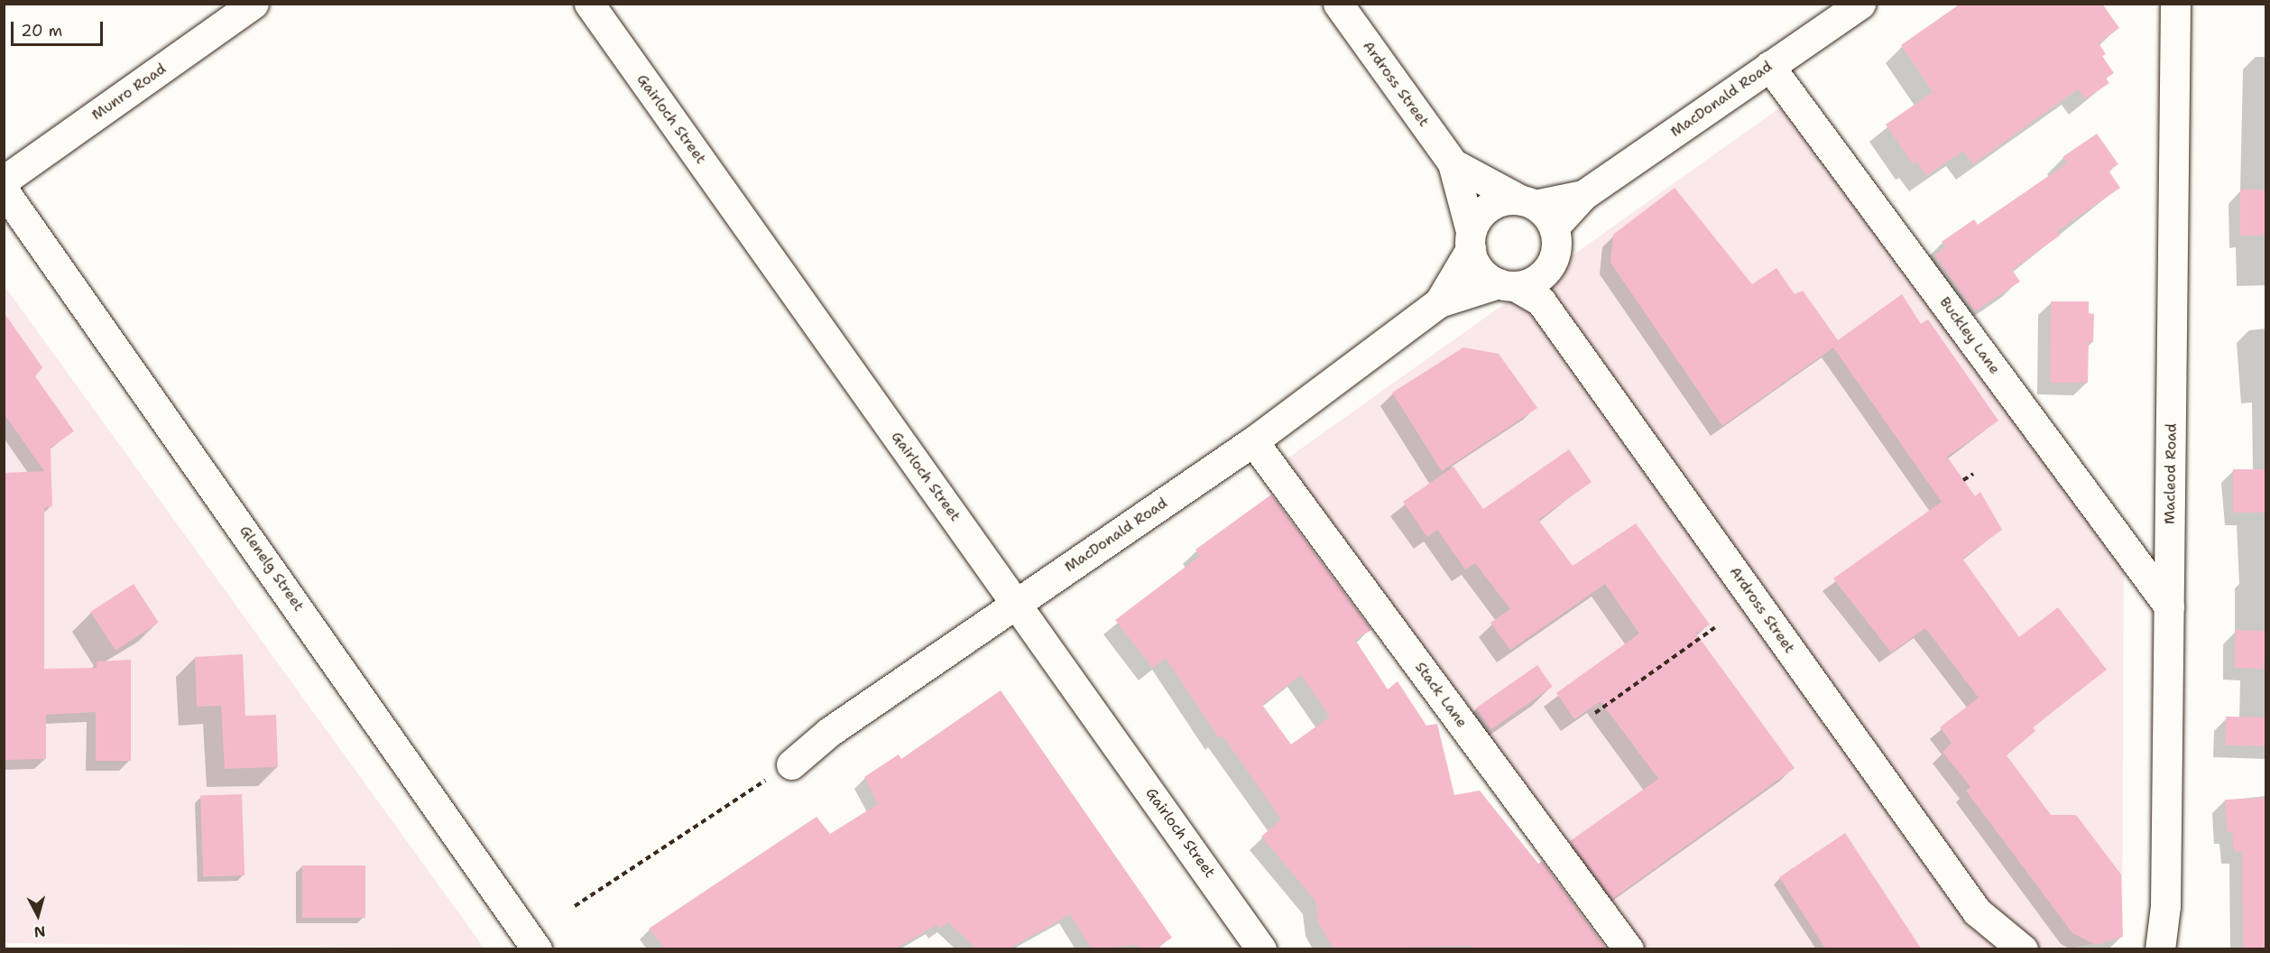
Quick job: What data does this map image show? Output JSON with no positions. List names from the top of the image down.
{
  "streets": {
    "street": [
      "Ardross Street",
      "Munro Road",
      "MacDonald Road",
      "Gairloch Street",
      "Buckley Lane",
      "Macleod Road",
      "Glenelg Street",
      "Stack Lane"
    ]
  },
  "crossings": [
    ["Ardross Street", "MacDonald Road"],
    ["MacDonald Road", "Gairloch Street"],
    ["MacDonald Road", "Buckley Lane"],
    ["MacDonald Road", "Stack Lane"],
    ["Buckley Lane", "Macleod Road"]
  ],
  "scale_bar": "20 m",
  "north": "bottom"
}
